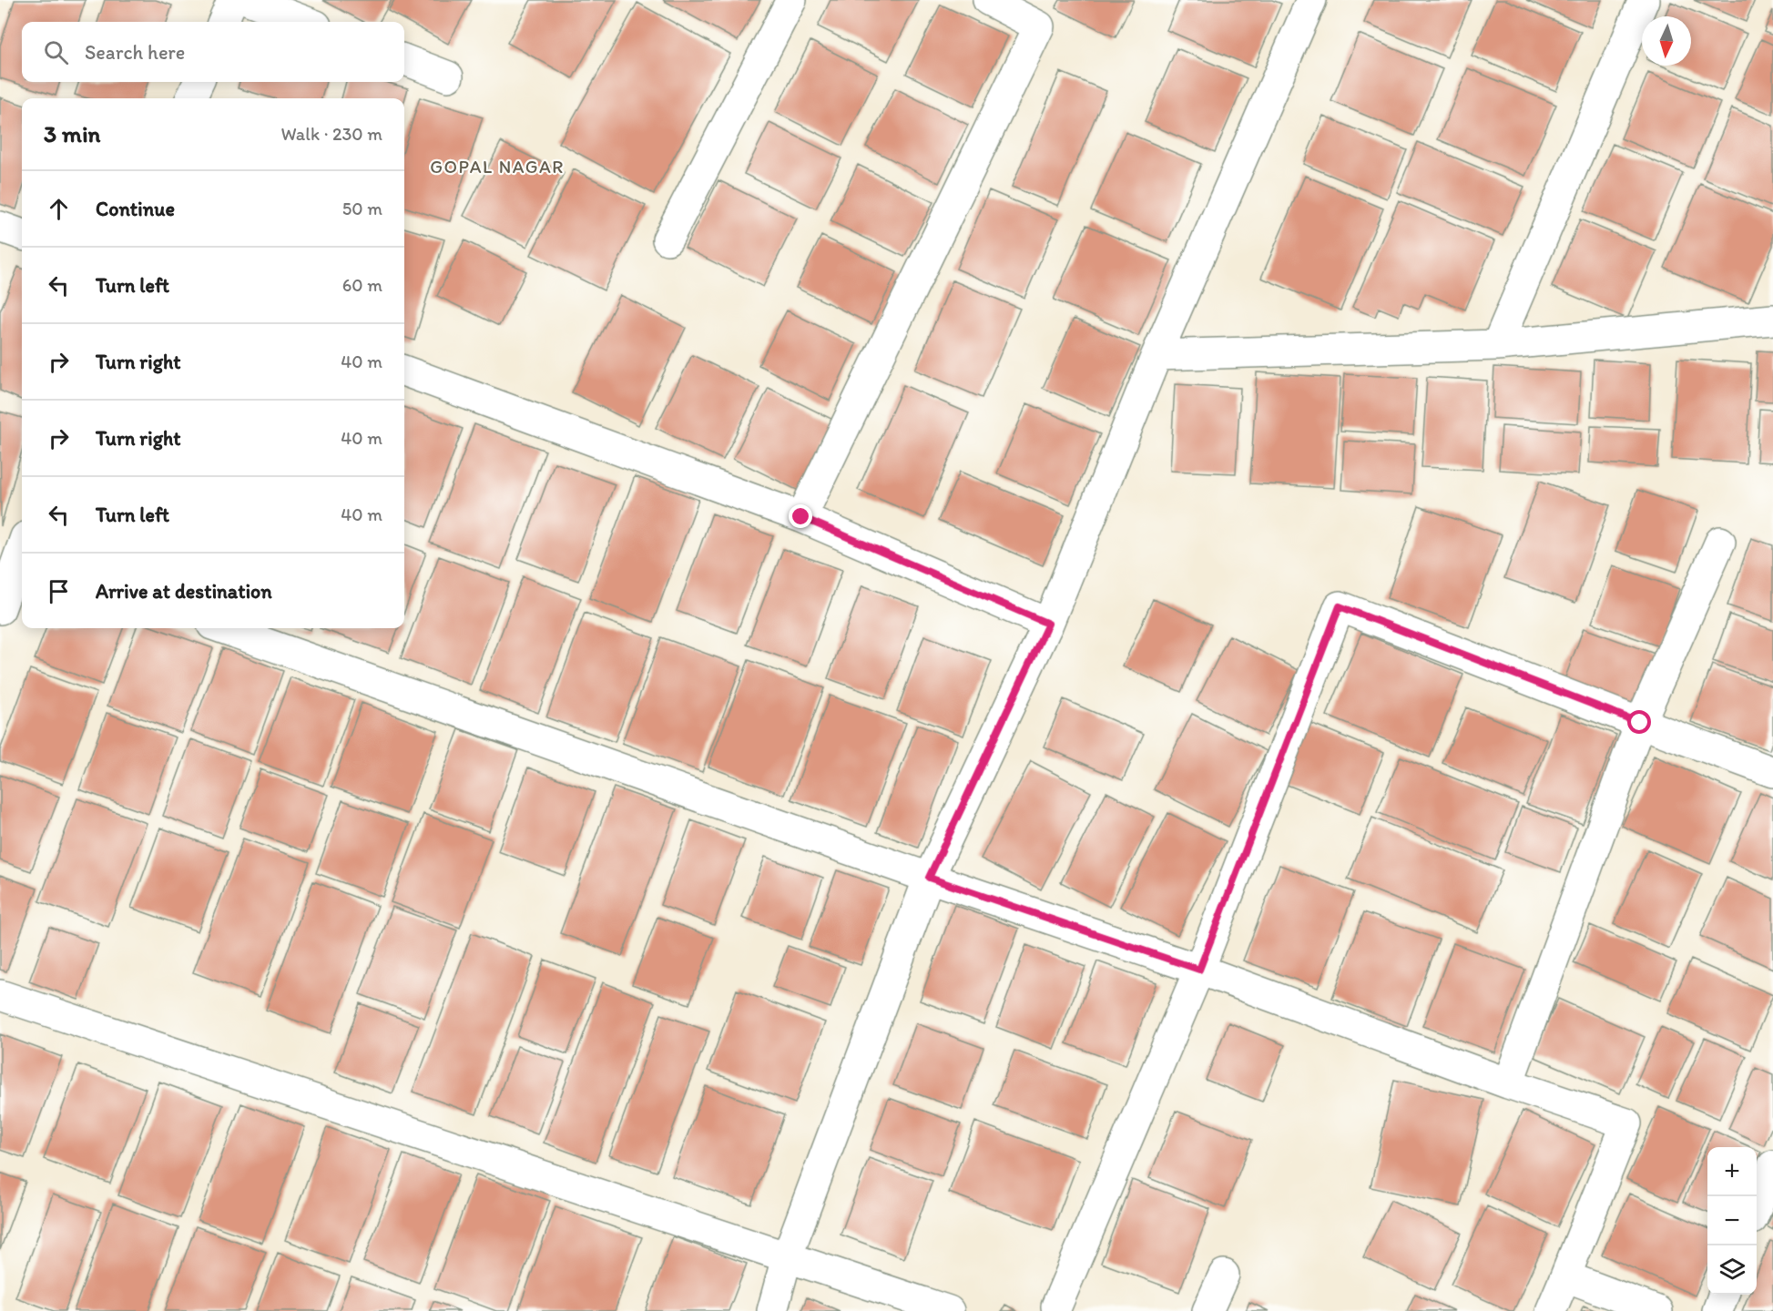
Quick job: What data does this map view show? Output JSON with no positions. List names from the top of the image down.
{
  "districts": ["GOPAL NAGAR"],
  "north": "bottom",
  "page": {
    "search": "Search here",
    "heading": ["3 min", "Walk · 230 m"],
    "list": [
      ["Continue", "50 m"],
      ["Turn left", "60 m"],
      ["Turn right", "40 m"],
      ["Turn right", "40 m"],
      ["Turn left", "40 m"],
      "Arrive at destination"
    ],
    "map_buttons": ["+", "−"]
  }
}
